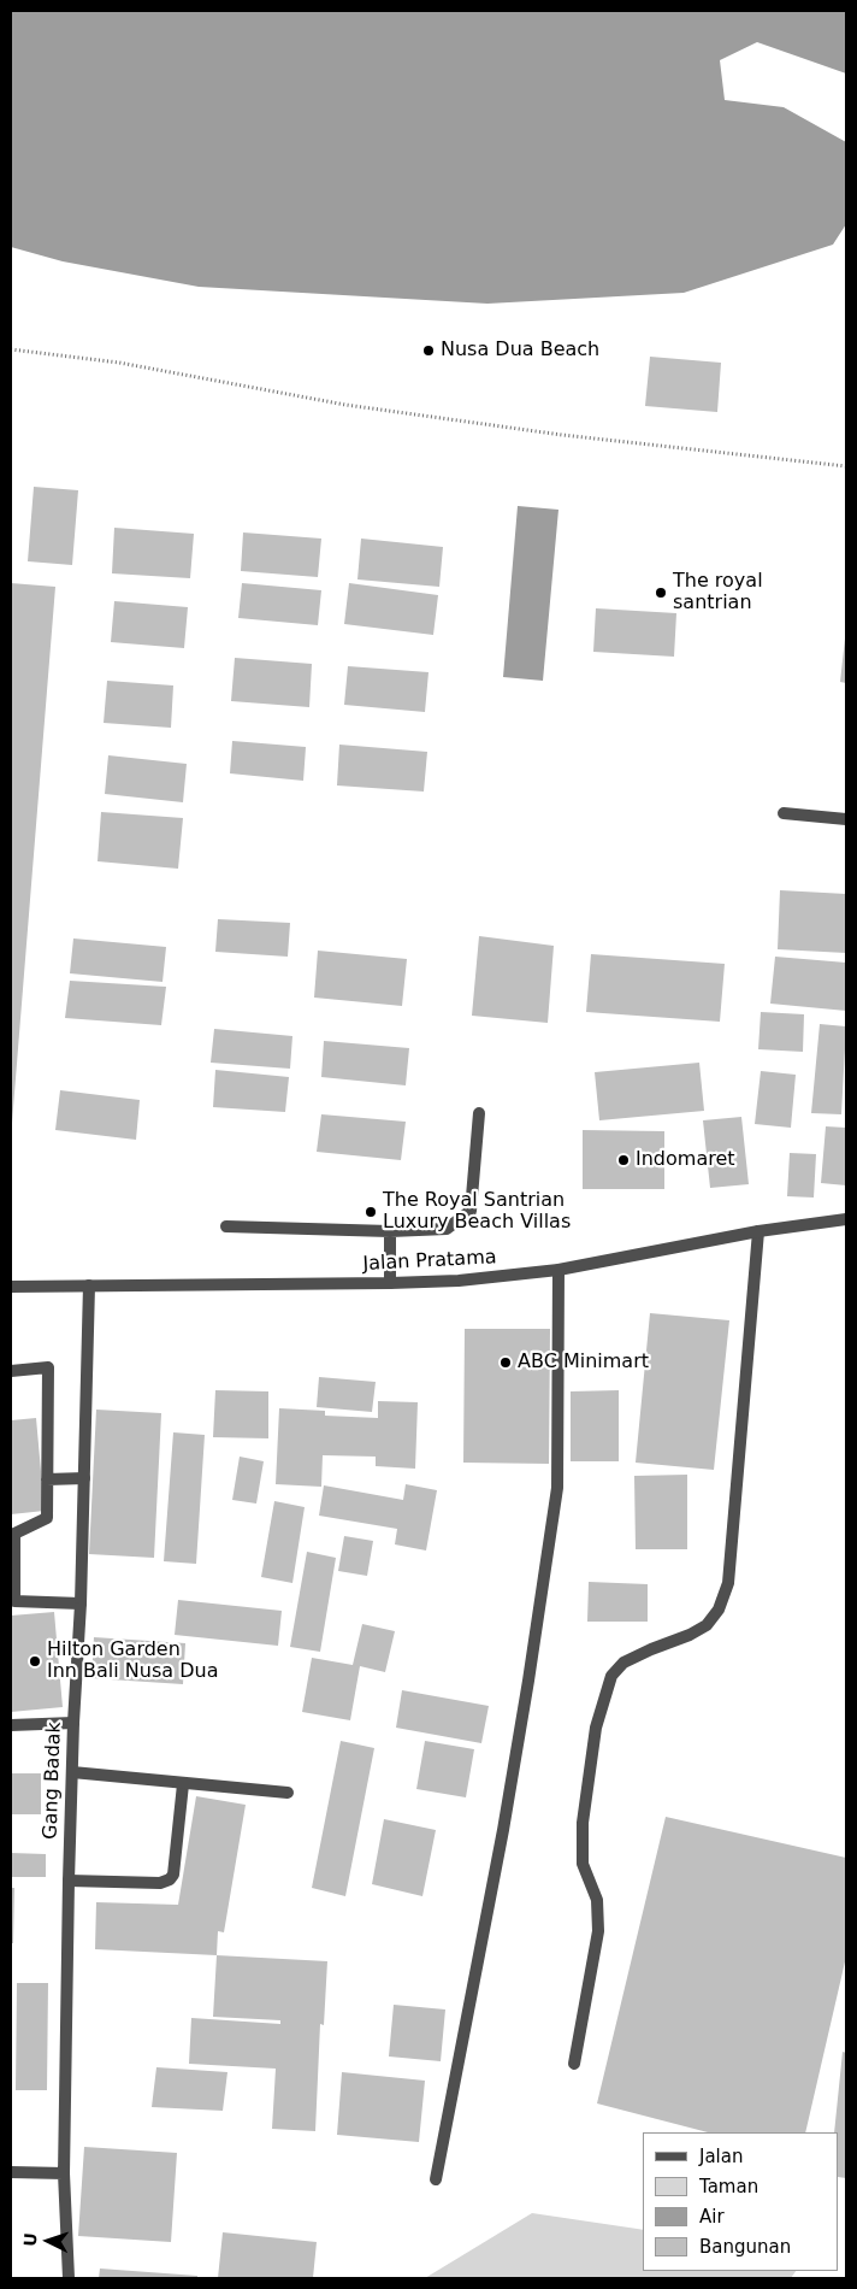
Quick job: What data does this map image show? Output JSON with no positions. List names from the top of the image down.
{
  "streets": {
    "street": ["Jalan Pratama", "Gang Badak"]
  },
  "crossings": [
    ["Jalan Pratama", "Gang Badak"]
  ],
  "places": [
    "Nusa Dua Beach",
    "The royal santrian",
    "Indomaret",
    "The Royal Santrian Luxury Beach Villas",
    "ABC Minimart",
    "Hilton Garden Inn Bali Nusa Dua"
  ],
  "legend": [
    "Jalan",
    "Taman",
    "Air",
    "Bangunan"
  ],
  "north": "left"
}
